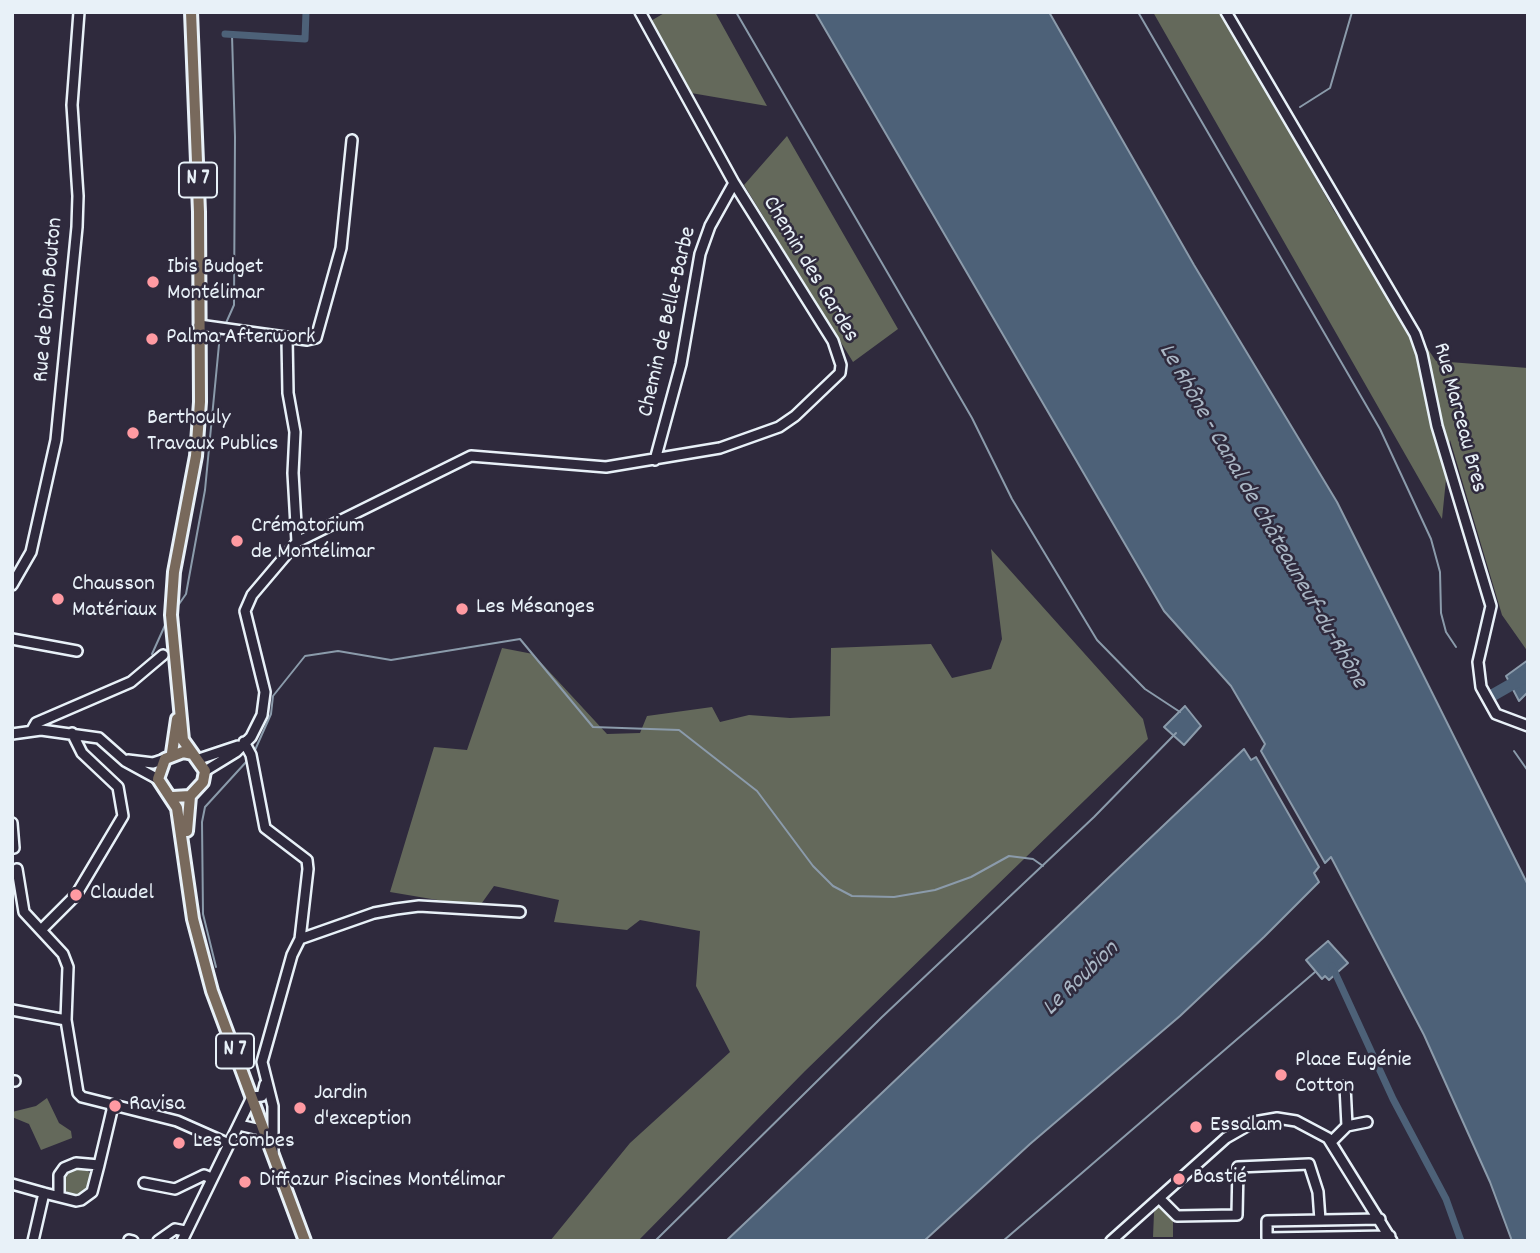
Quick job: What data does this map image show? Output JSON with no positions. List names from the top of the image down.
{
  "streets": {
    "main road": ["N 7"],
    "street": [
      "Chemin des Gardes",
      "Rue de Dion Bouton",
      "Chemin de Belle-Barbe",
      "Rue Marceau Bres"
    ]
  },
  "crossings": [
    ["Chemin des Gardes", "Chemin de Belle-Barbe"]
  ],
  "water": ["Le Rhône - Canal de Châteauneuf-du-Rhône", "Le Roubion"],
  "places": [
    "Ibis Budget Montélimar",
    "Palma Afterwork",
    "Berthouly Travaux Publics",
    "Crématorium de Montélimar",
    "Chausson Matériaux",
    "Les Mésanges",
    "Claudel",
    "Place Eugénie Cotton",
    "Ravisa",
    "Jardin d'exception",
    "Essalam",
    "Les Combes",
    "Bastié",
    "Diffazur Piscines Montélimar"
  ]
}
